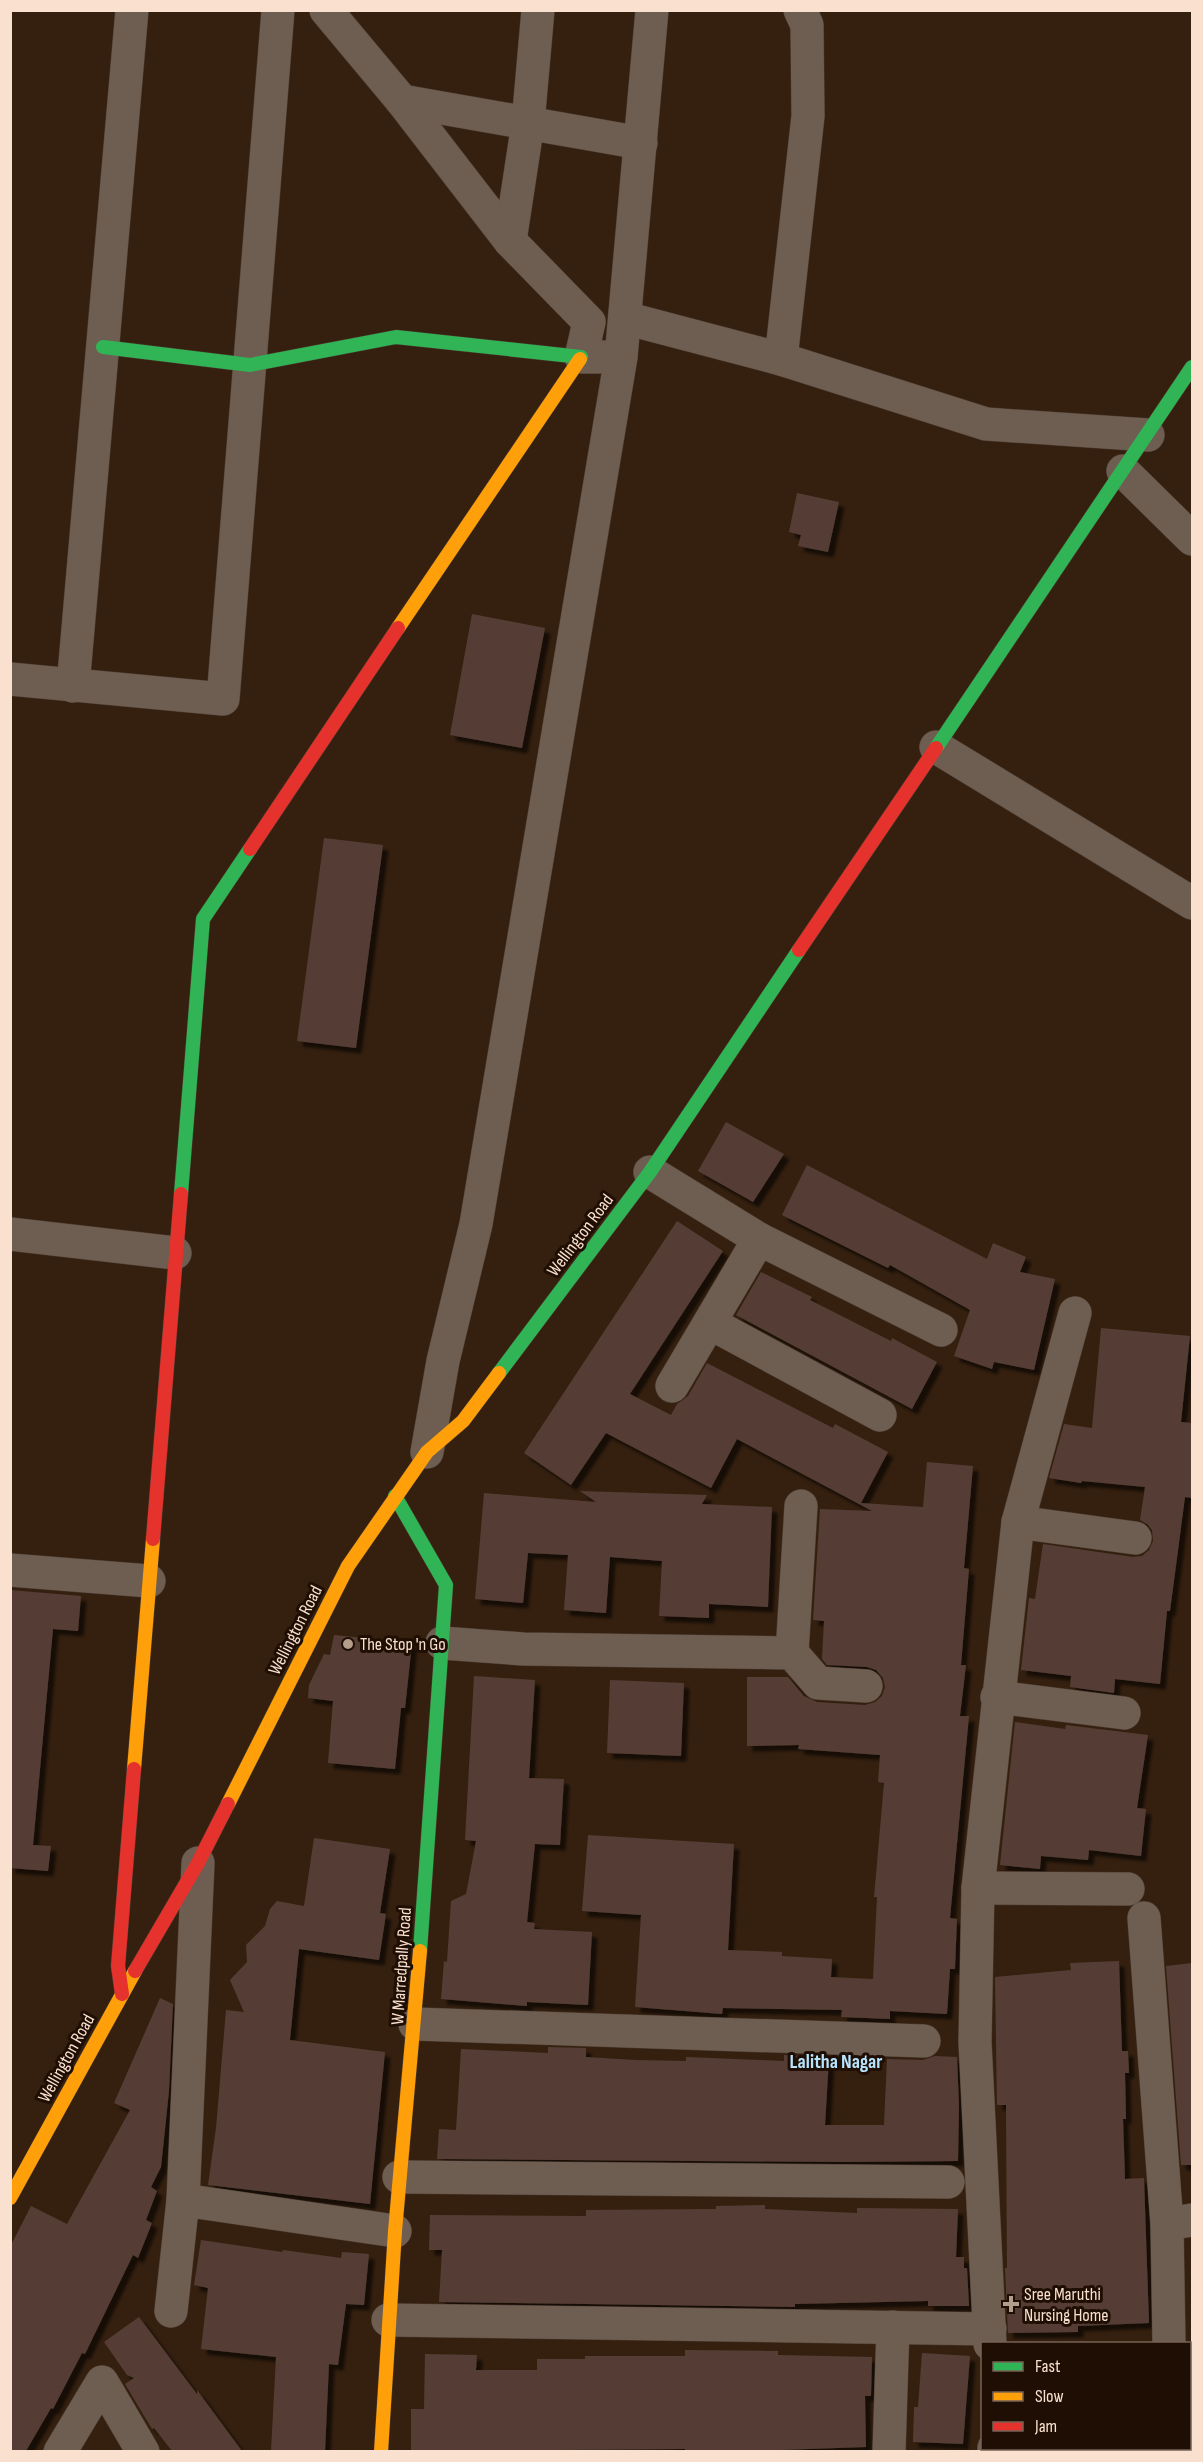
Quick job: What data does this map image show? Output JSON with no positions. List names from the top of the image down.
{
  "streets": {
    "main road": ["Wellington Road", "W Marredpally Road"]
  },
  "crossings": [
    ["Wellington Road", "W Marredpally Road"]
  ],
  "districts": ["Lalitha Nagar"],
  "places": {
    "other": ["The Stop 'n Go"],
    "health": ["Sree Maruthi Nursing Home"]
  },
  "legend": ["Fast", "Slow", "Jam"]
}
